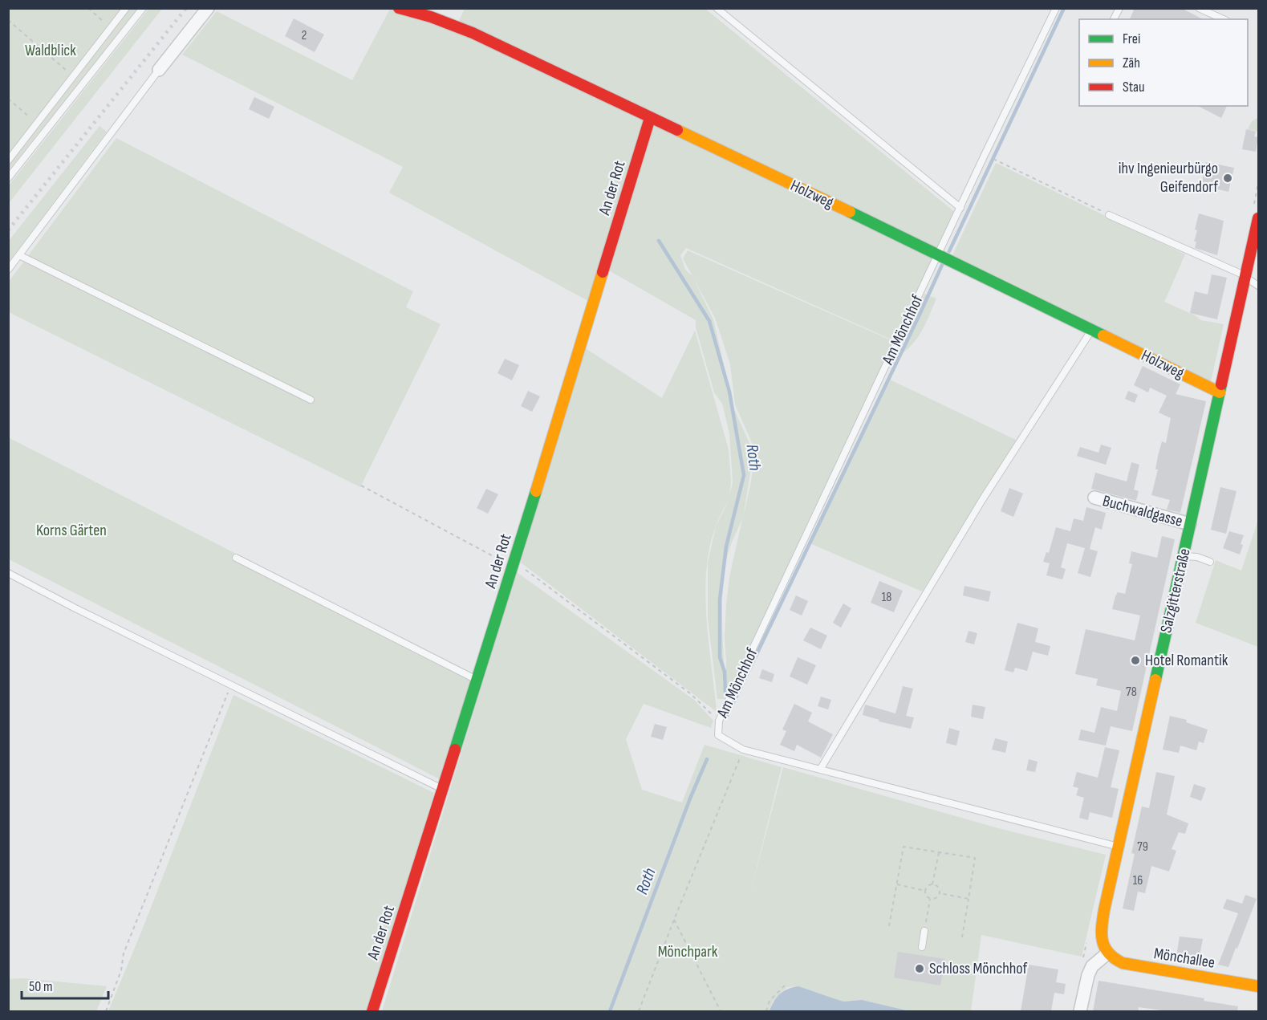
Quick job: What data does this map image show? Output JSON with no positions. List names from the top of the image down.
{
  "streets": {
    "street": [
      "An der Rot",
      "Holzweg",
      "Buchwaldgasse",
      "Salzgitterstraße",
      "Mönchallee"
    ],
    "lane": ["Am Mönchhof"]
  },
  "crossings": [
    ["An der Rot", "Holzweg"],
    ["Holzweg", "Am Mönchhof"],
    ["Holzweg", "Salzgitterstraße"],
    ["Am Mönchhof", "Salzgitterstraße"],
    ["Buchwaldgasse", "Salzgitterstraße"],
    ["Salzgitterstraße", "Mönchallee"]
  ],
  "water": ["Roth"],
  "parks": ["Waldblick", "Korns Gärten", "Mönchpark"],
  "places": ["ihv Ingenieurbürgo Geifendorf", "Hotel Romantik", "Schloss Mönchhof"],
  "house_numbers": [
    "2",
    "18",
    "78",
    "79",
    "16"
  ],
  "legend": ["Frei", "Zäh", "Stau"],
  "scale_bar": "50 m"
}
